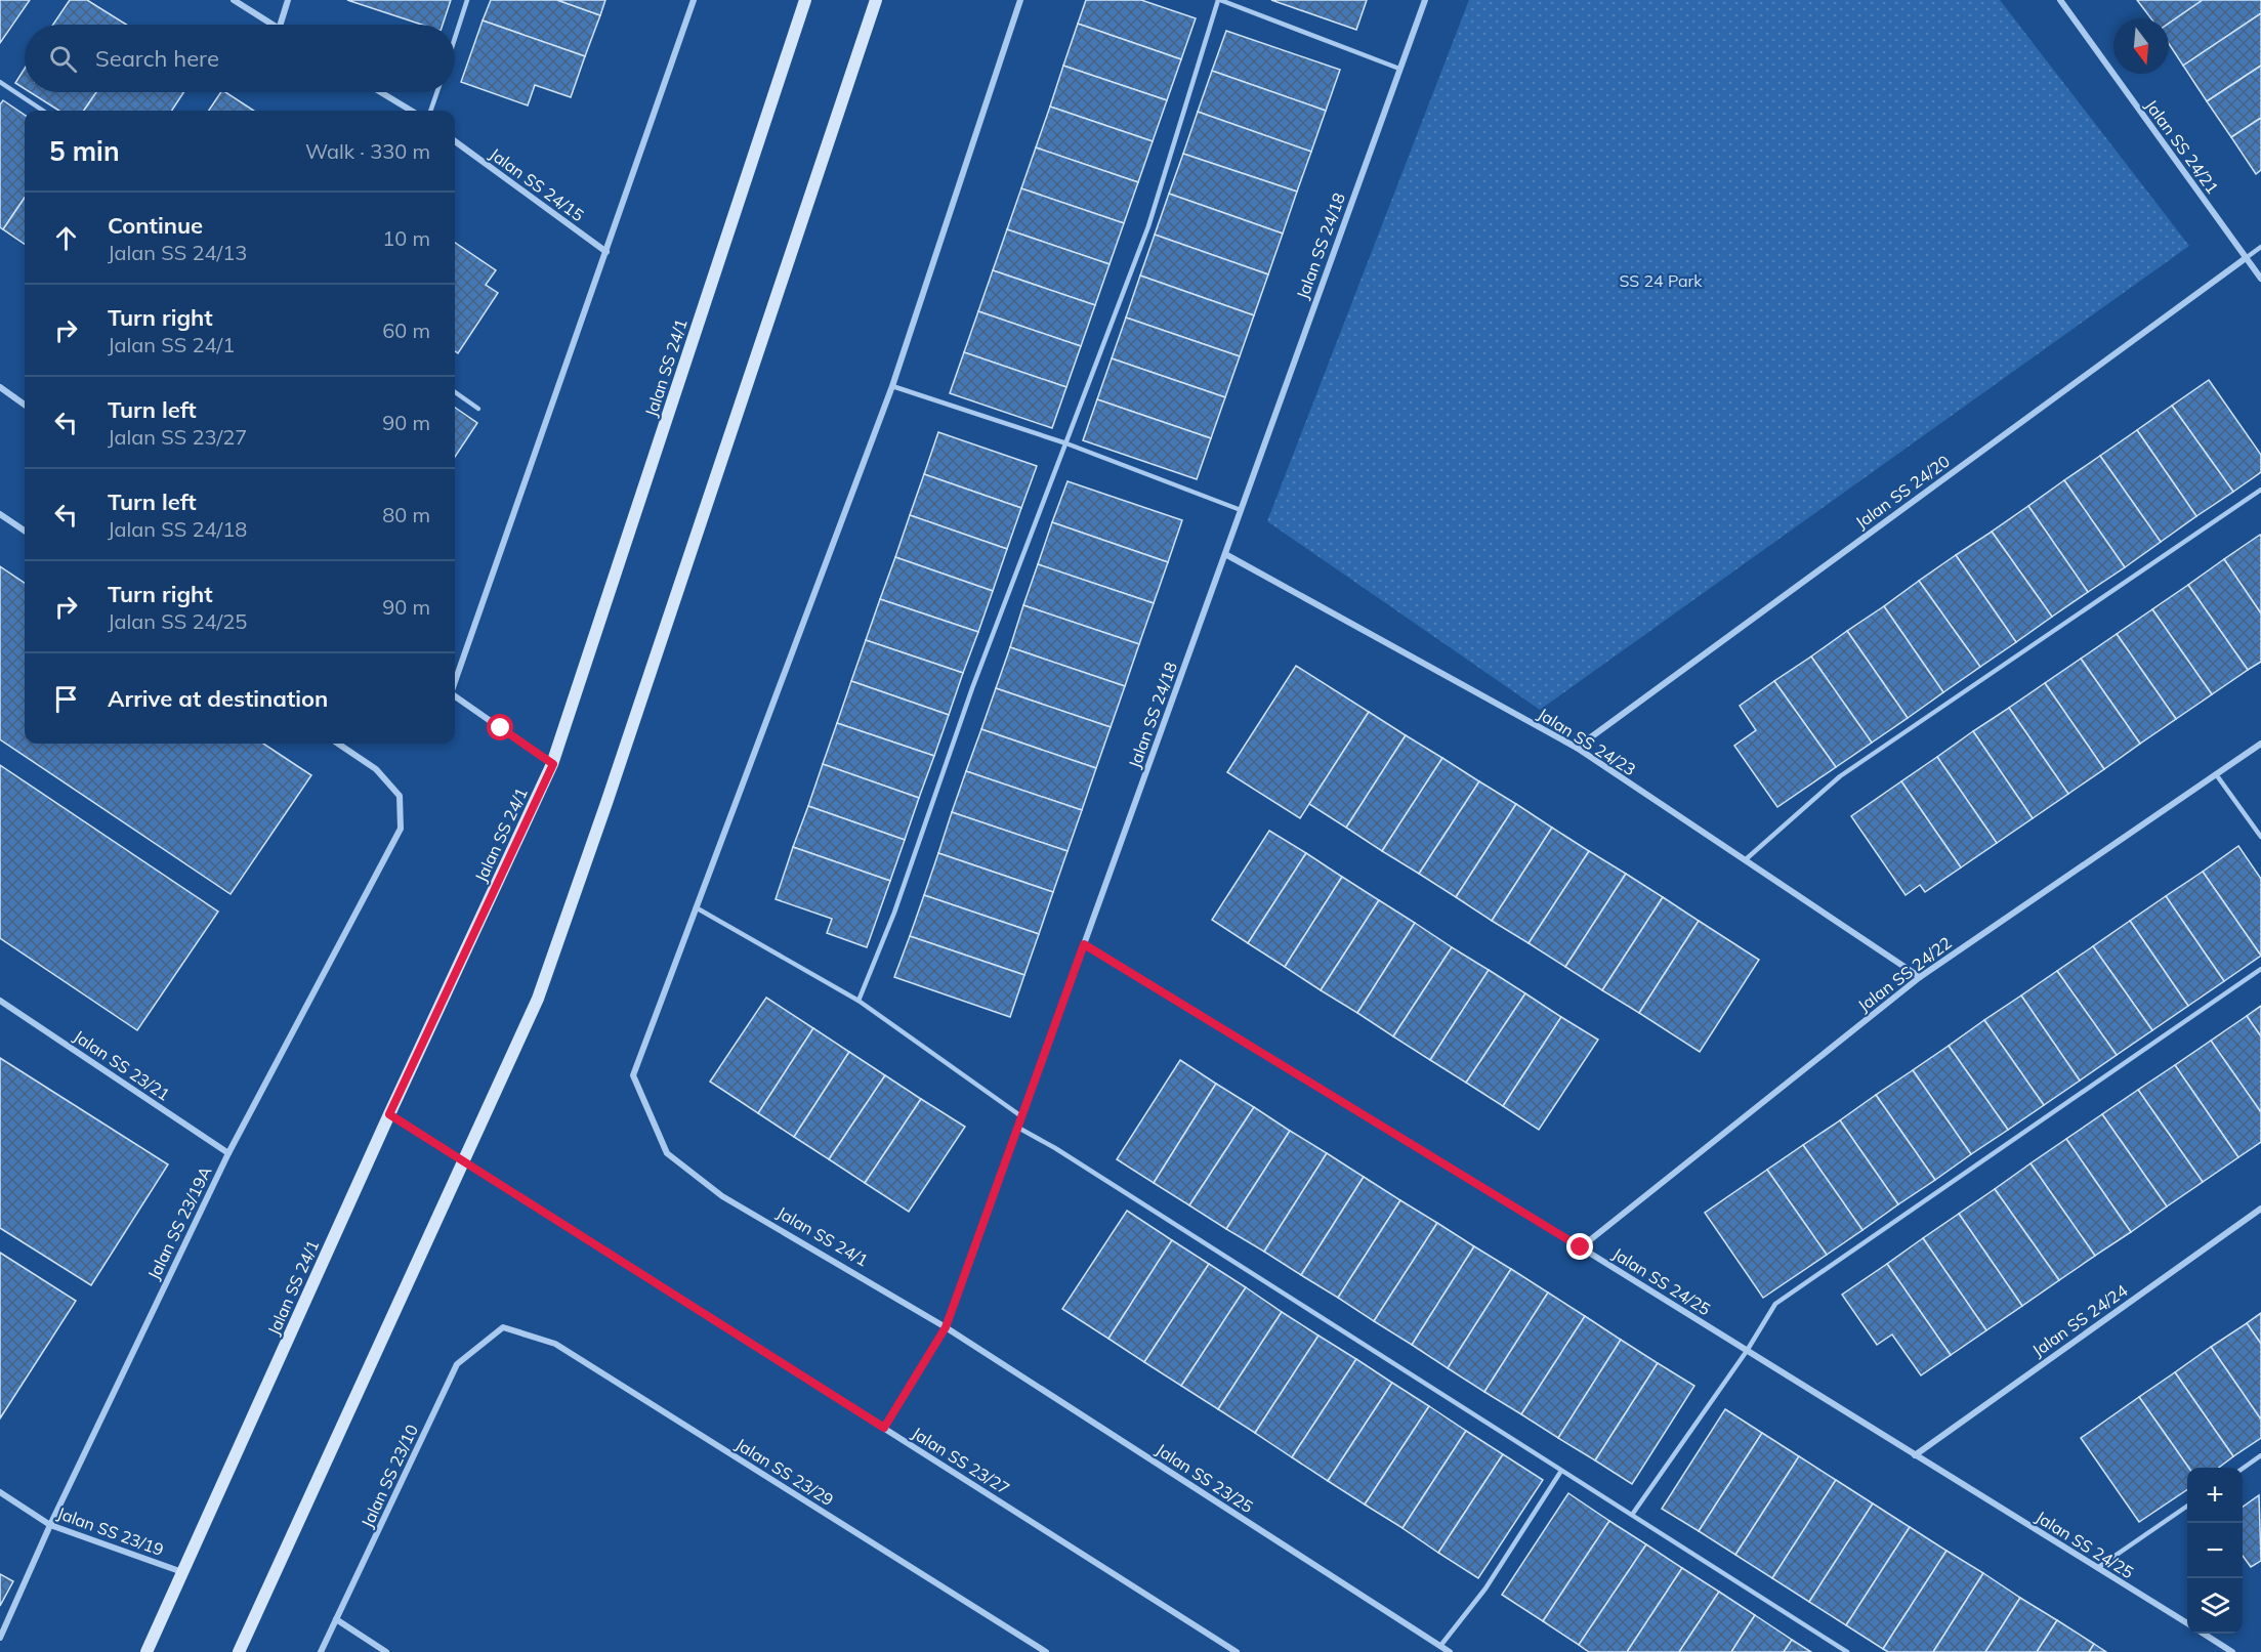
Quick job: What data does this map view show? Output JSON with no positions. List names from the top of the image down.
{
  "streets": {
    "main road": ["Jalan SS 24/1"],
    "street": [
      "Jalan SS 24/21",
      "Jalan SS 24/15",
      "Jalan SS 24/18",
      "Jalan SS 24/20",
      "Jalan SS 24/23",
      "Jalan SS 24/22",
      "Jalan SS 23/21",
      "Jalan SS 23/19A",
      "Jalan SS 24/25",
      "Jalan SS 24/24",
      "Jalan SS 23/27",
      "Jalan SS 23/29",
      "Jalan SS 23/10",
      "Jalan SS 23/25",
      "Jalan SS 23/19"
    ]
  },
  "crossings": [
    ["Jalan SS 24/21", "Jalan SS 24/20"],
    ["Jalan SS 24/18", "Jalan SS 24/1"],
    ["Jalan SS 24/18", "Jalan SS 24/23"],
    ["Jalan SS 24/18", "Jalan SS 24/25"],
    ["Jalan SS 24/18", "Jalan SS 23/27"],
    ["Jalan SS 24/18", "Jalan SS 23/25"],
    ["Jalan SS 24/1", "Jalan SS 23/27"],
    ["Jalan SS 24/1", "Jalan SS 23/25"],
    ["Jalan SS 24/1", "Jalan SS 23/19"],
    ["Jalan SS 24/20", "Jalan SS 24/23"],
    ["Jalan SS 24/23", "Jalan SS 24/22"],
    ["Jalan SS 24/22", "Jalan SS 24/25"],
    ["Jalan SS 23/21", "Jalan SS 23/19A"],
    ["Jalan SS 23/19A", "Jalan SS 23/19"],
    ["Jalan SS 24/25", "Jalan SS 24/24"],
    ["Jalan SS 23/29", "Jalan SS 23/10"]
  ],
  "parks": ["SS 24 Park"],
  "north": "bottom",
  "page": {
    "search": "Search here",
    "heading": ["5 min", "Walk · 330 m"],
    "list": [
      ["Continue", "Jalan SS 24/13", "10 m"],
      ["Turn right", "Jalan SS 24/1", "60 m"],
      ["Turn left", "Jalan SS 23/27", "90 m"],
      ["Turn left", "Jalan SS 24/18", "80 m"],
      ["Turn right", "Jalan SS 24/25", "90 m"],
      "Arrive at destination"
    ],
    "map_buttons": ["+", "−"]
  }
}
